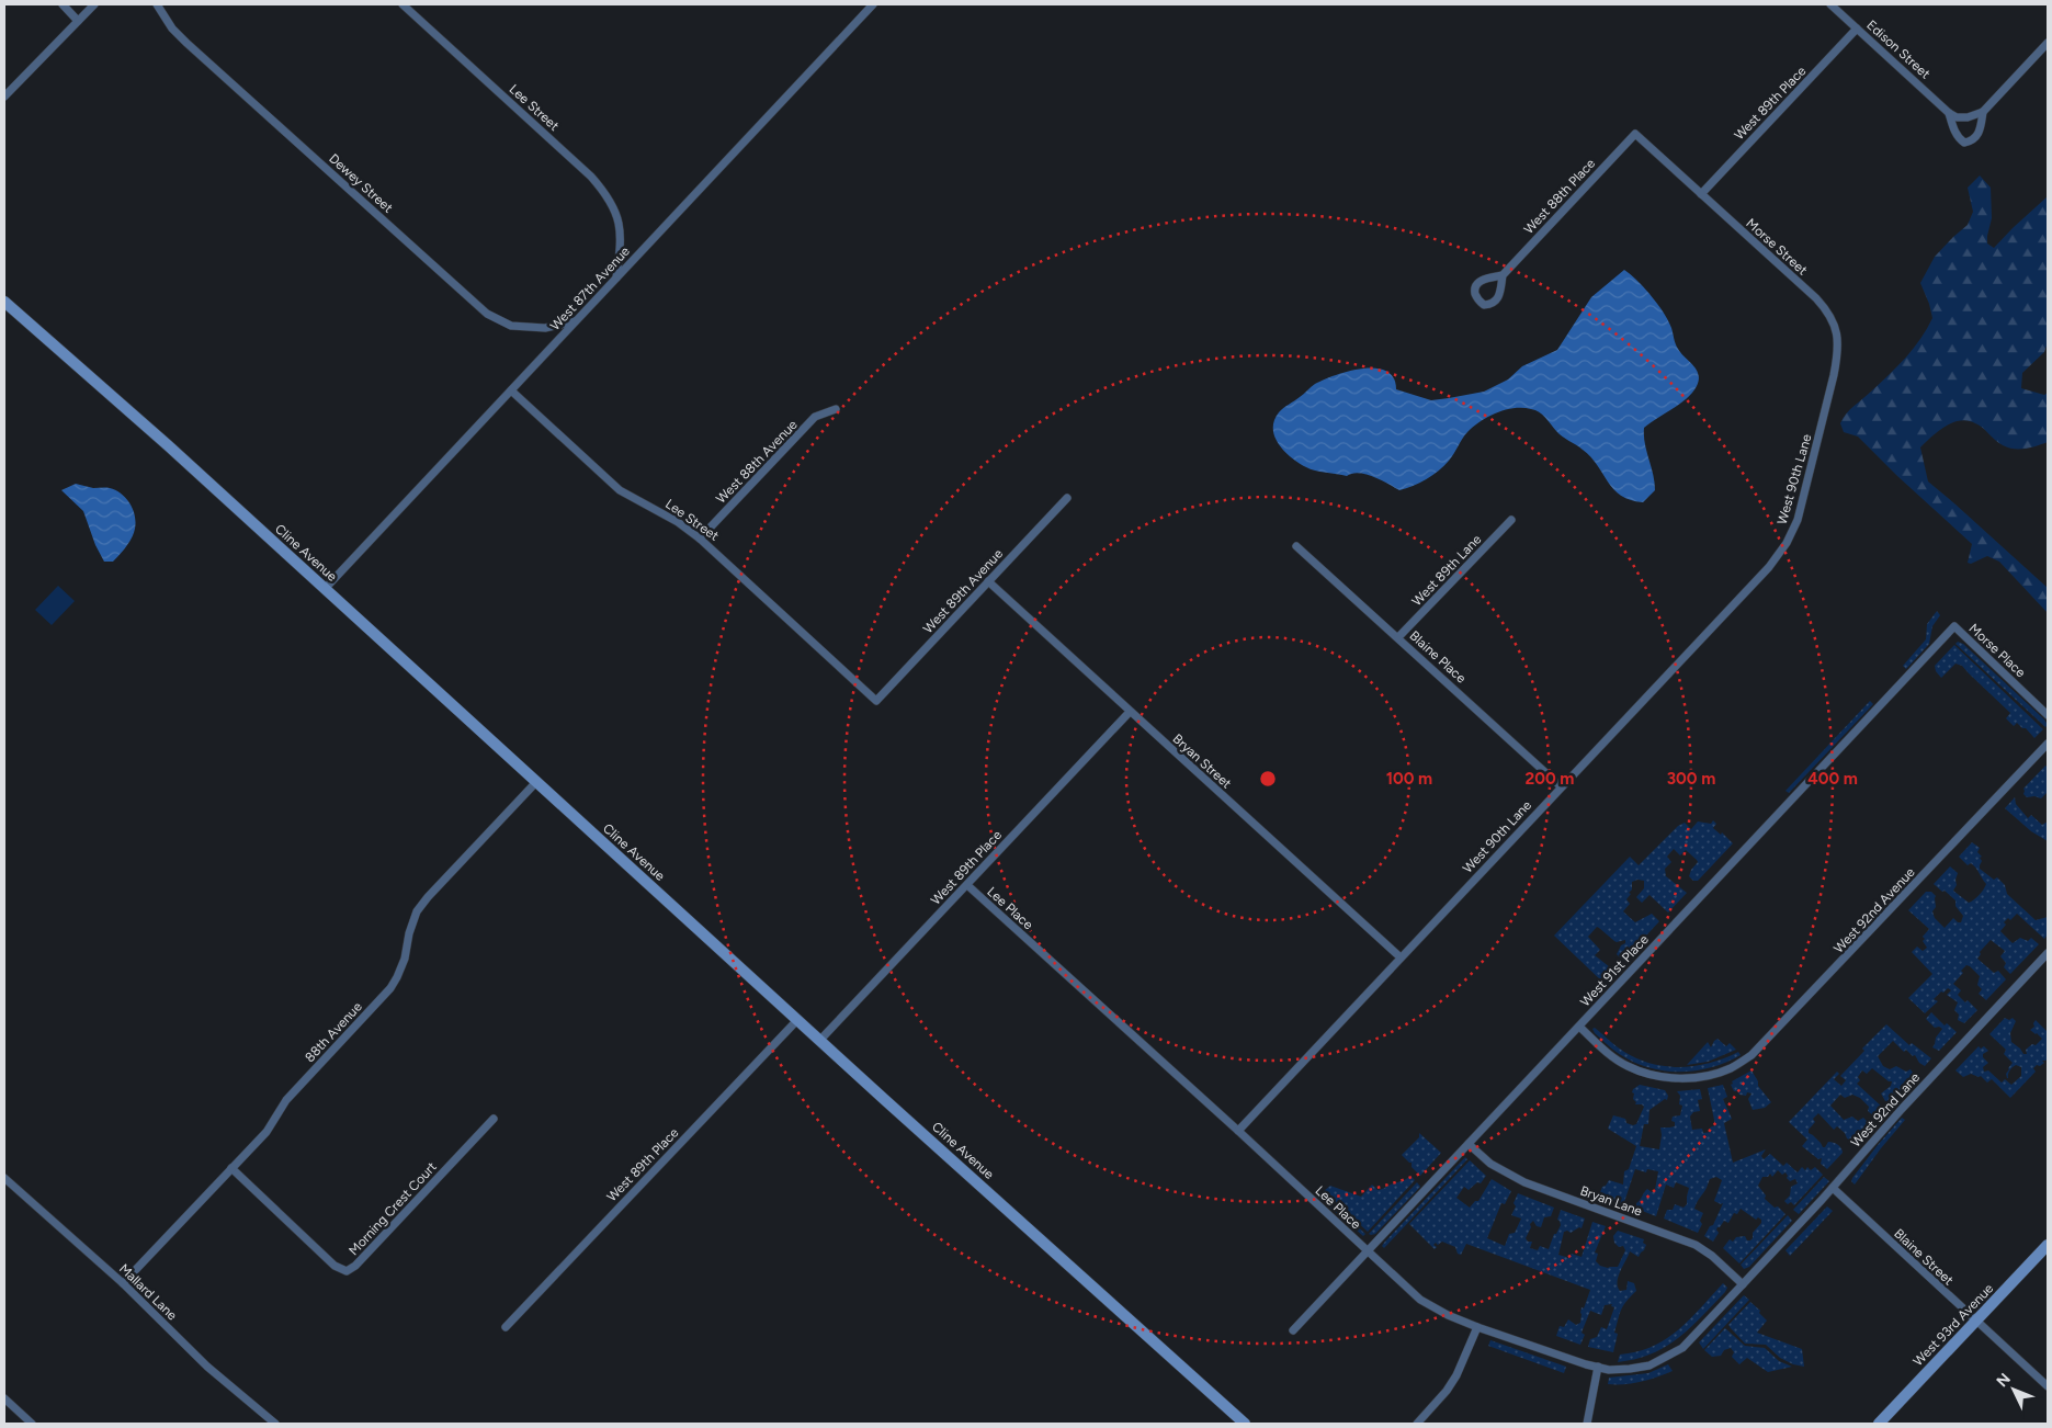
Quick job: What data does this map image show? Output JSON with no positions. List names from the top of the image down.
{
  "streets": {
    "street": [
      "Edison Street",
      "West 89th Place",
      "Lee Street",
      "Dewey Street",
      "West 88th Place",
      "Morse Street",
      "West 87th Avenue",
      "West 88th Avenue",
      "West 90th Lane",
      "Cline Avenue",
      "West 89th Lane",
      "West 89th Avenue",
      "Morse Place",
      "Blaine Place",
      "Bryan Street",
      "Lee Place",
      "West 92nd Avenue",
      "West 91st Place",
      "88th Avenue",
      "West 92nd Lane",
      "Bryan Lane",
      "Morning Crest Court",
      "Blaine Street",
      "Mallard Lane",
      "West 93rd Avenue"
    ]
  },
  "crossings": [
    ["Edison Street", "West 89th Place"],
    ["West 89th Place", "Morse Street"],
    ["West 89th Place", "Cline Avenue"],
    ["West 89th Place", "Bryan Street"],
    ["West 89th Place", "Lee Place"],
    ["Lee Street", "West 87th Avenue"],
    ["Lee Street", "West 88th Avenue"],
    ["Lee Street", "West 89th Avenue"],
    ["Dewey Street", "West 87th Avenue"],
    ["West 88th Place", "Morse Street"],
    ["Morse Street", "West 90th Lane"],
    ["West 87th Avenue", "Cline Avenue"],
    ["West 90th Lane", "Blaine Place"],
    ["West 90th Lane", "Bryan Street"],
    ["West 90th Lane", "Lee Place"],
    ["Cline Avenue", "88th Avenue"],
    ["West 89th Lane", "Blaine Place"],
    ["West 89th Avenue", "Bryan Street"],
    ["Morse Place", "West 91st Place"],
    ["Lee Place", "West 91st Place"],
    ["Lee Place", "West 92nd Lane"],
    ["Lee Place", "Bryan Lane"],
    ["West 92nd Avenue", "West 91st Place"],
    ["West 91st Place", "Bryan Lane"],
    ["88th Avenue", "Morning Crest Court"],
    ["88th Avenue", "Mallard Lane"],
    ["West 92nd Lane", "Bryan Lane"],
    ["West 92nd Lane", "Blaine Street"],
    ["Blaine Street", "West 93rd Avenue"]
  ],
  "north": "top left",
  "rings": [
    "100 m",
    "200 m",
    "300 m",
    "400 m"
  ]
}
